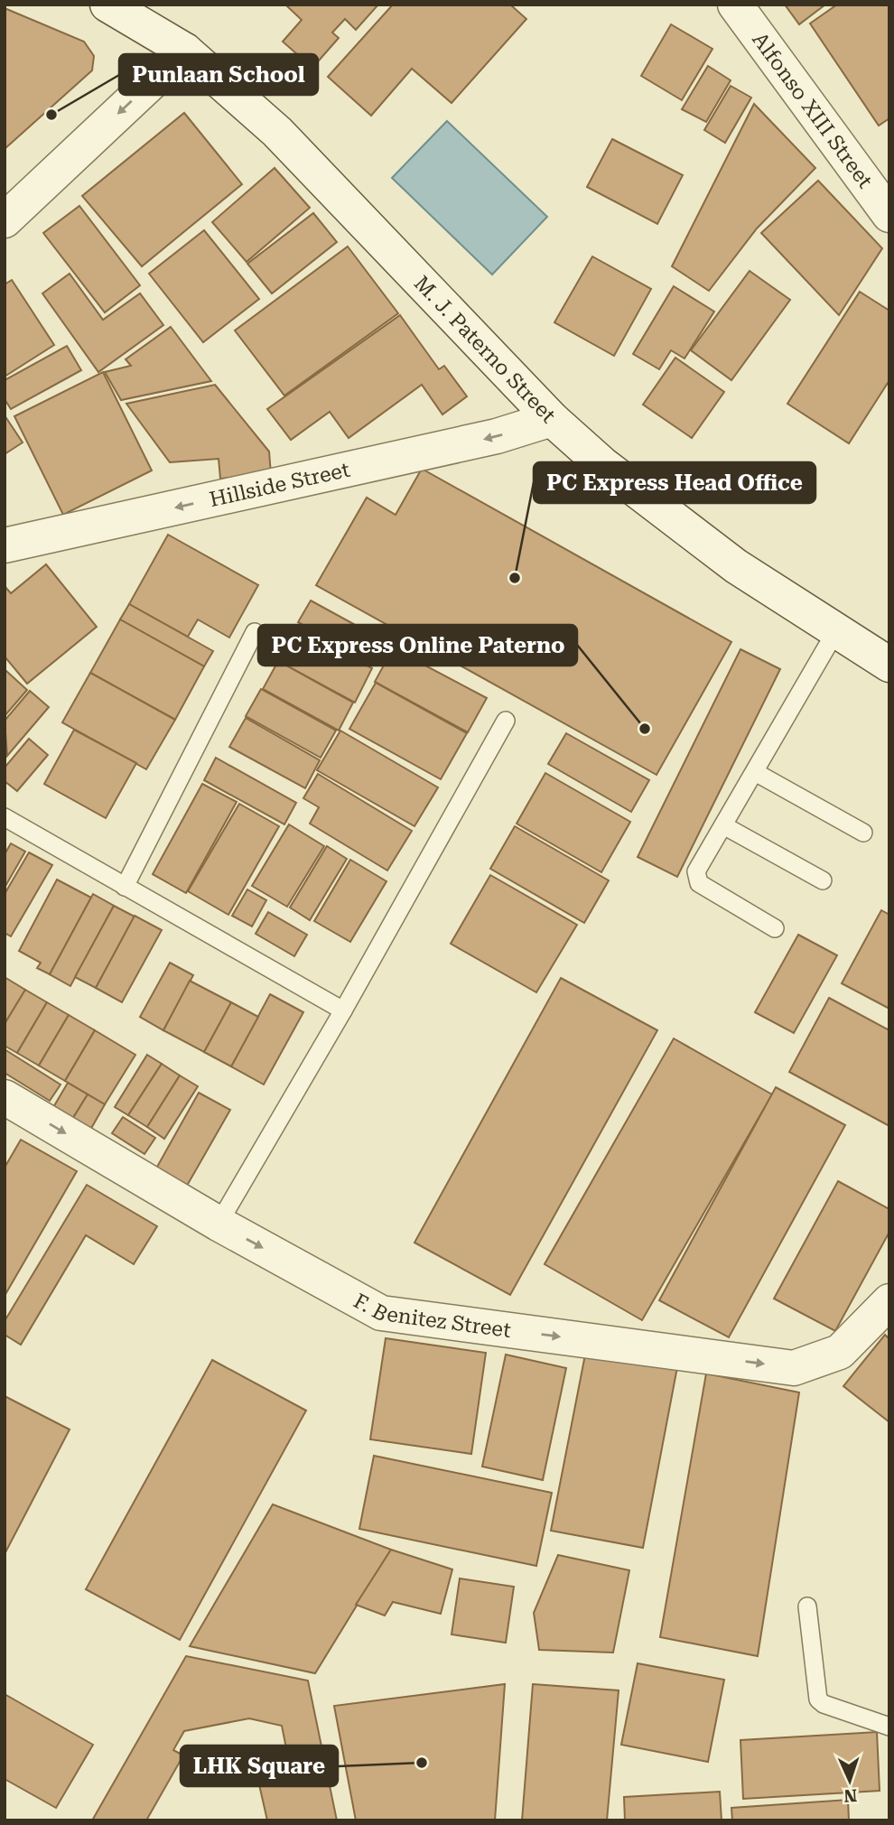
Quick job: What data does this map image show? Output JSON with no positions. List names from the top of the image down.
{
  "streets": {
    "street": [
      "Alfonso XIII Street",
      "M. J. Paterno Street",
      "Hillside Street",
      "F. Benitez Street"
    ]
  },
  "crossings": [
    ["M. J. Paterno Street", "Hillside Street"]
  ],
  "one_way": ["Hillside Street", "F. Benitez Street"],
  "places": [
    "Punlaan School",
    "PC Express Head Office",
    "PC Express Online Paterno",
    "LHK Square"
  ],
  "north": "bottom"
}
